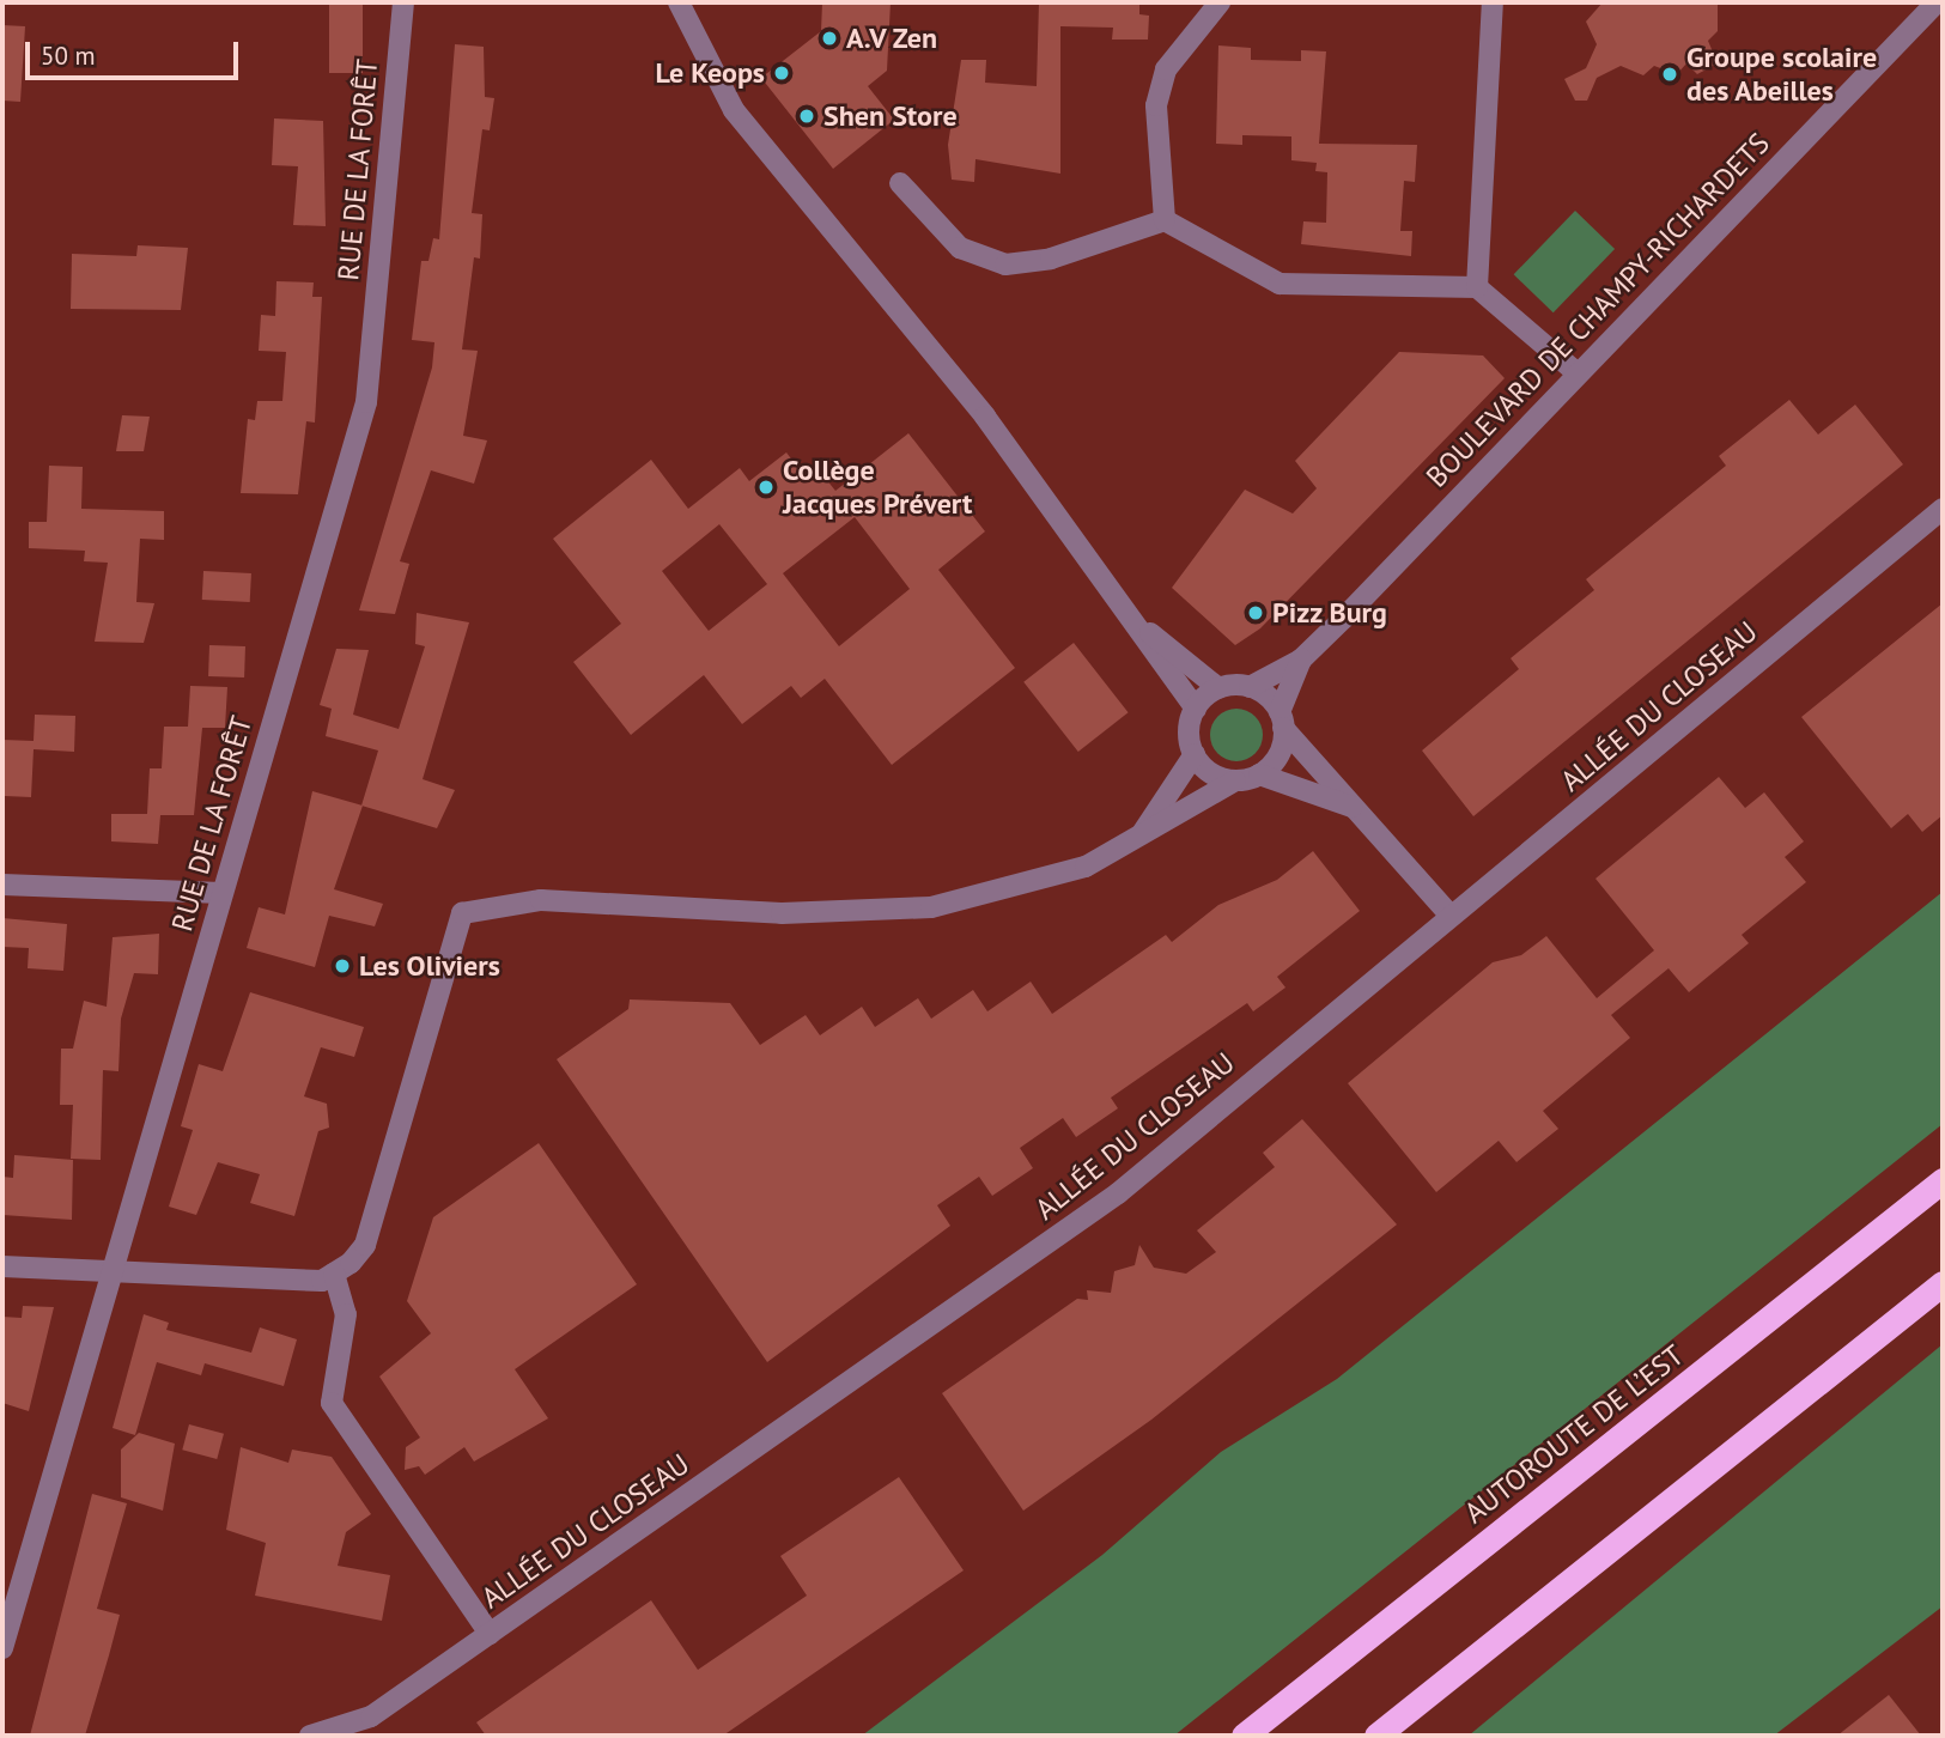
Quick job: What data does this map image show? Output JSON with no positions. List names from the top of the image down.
{
  "streets": {
    "highway": ["AUTOROUTE DE L’EST"],
    "street": ["RUE DE LA FORÊT", "BOULEVARD DE CHAMPY-RICHARDETS", "ALLÉE DU CLOSEAU"]
  },
  "places": [
    "A.V Zen",
    "Le Keops",
    "Groupe scolaire des Abeilles",
    "Shen Store",
    "Collège Jacques Prévert",
    "Pizz Burg",
    "Les Oliviers"
  ],
  "scale_bar": "50 m"
}
